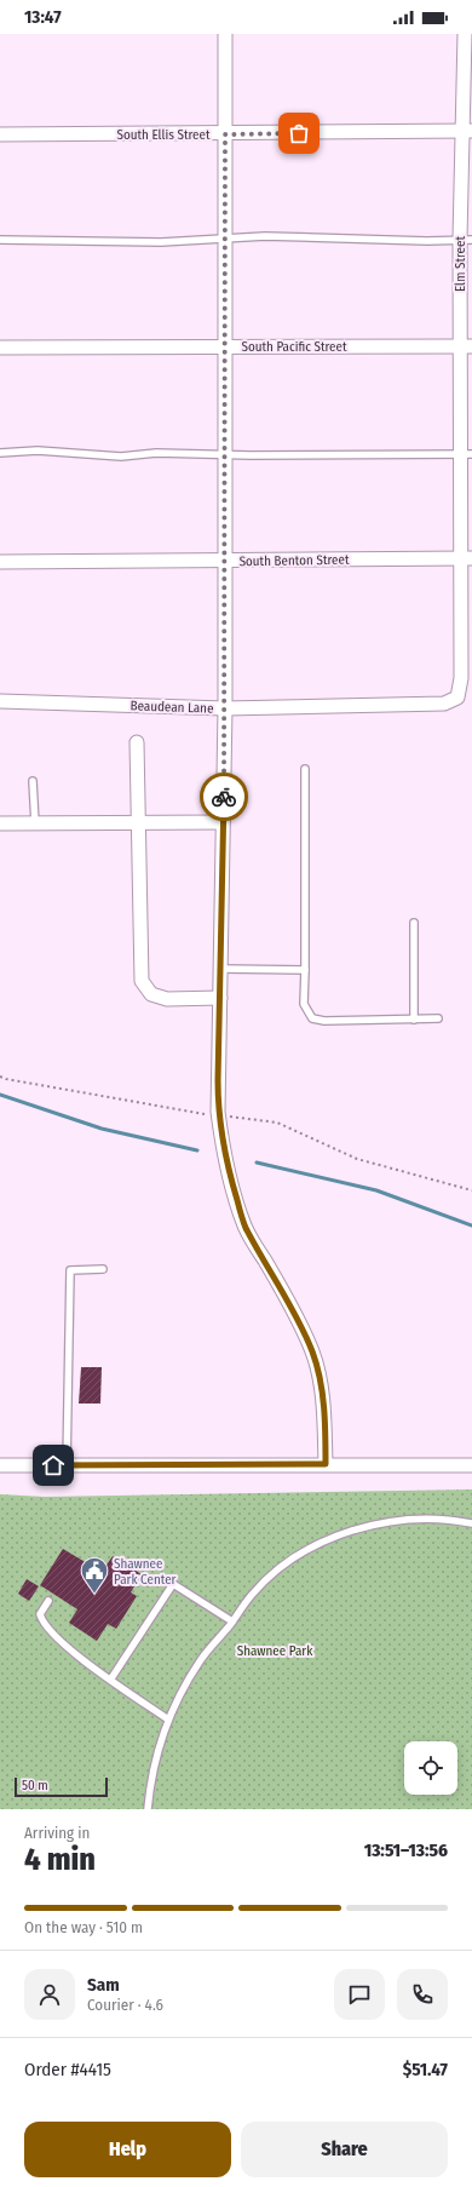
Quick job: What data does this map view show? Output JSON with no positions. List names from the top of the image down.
{
  "streets": {
    "street": [
      "South Ellis Street",
      "Elm Street",
      "South Pacific Street",
      "South Benton Street",
      "Beaudean Lane"
    ]
  },
  "crossings": [
    ["South Ellis Street", "Elm Street"],
    ["Elm Street", "South Pacific Street"],
    ["Elm Street", "South Benton Street"],
    ["Elm Street", "Beaudean Lane"]
  ],
  "parks": ["Shawnee Park"],
  "places": {
    "public building": ["Shawnee Park Center"]
  },
  "scale_bar": "50 m",
  "page": {
    "status": "13:47",
    "scale": "50 m",
    "heading": ["4 min", "Arriving in", "13:51–13:56"],
    "panel": [
      "Sam",
      "Courier · 4.6",
      "Order #4415",
      "$51.47"
    ],
    "bar": "On the way · 510 m",
    "buttons": ["Help", "Share"]
  }
}
